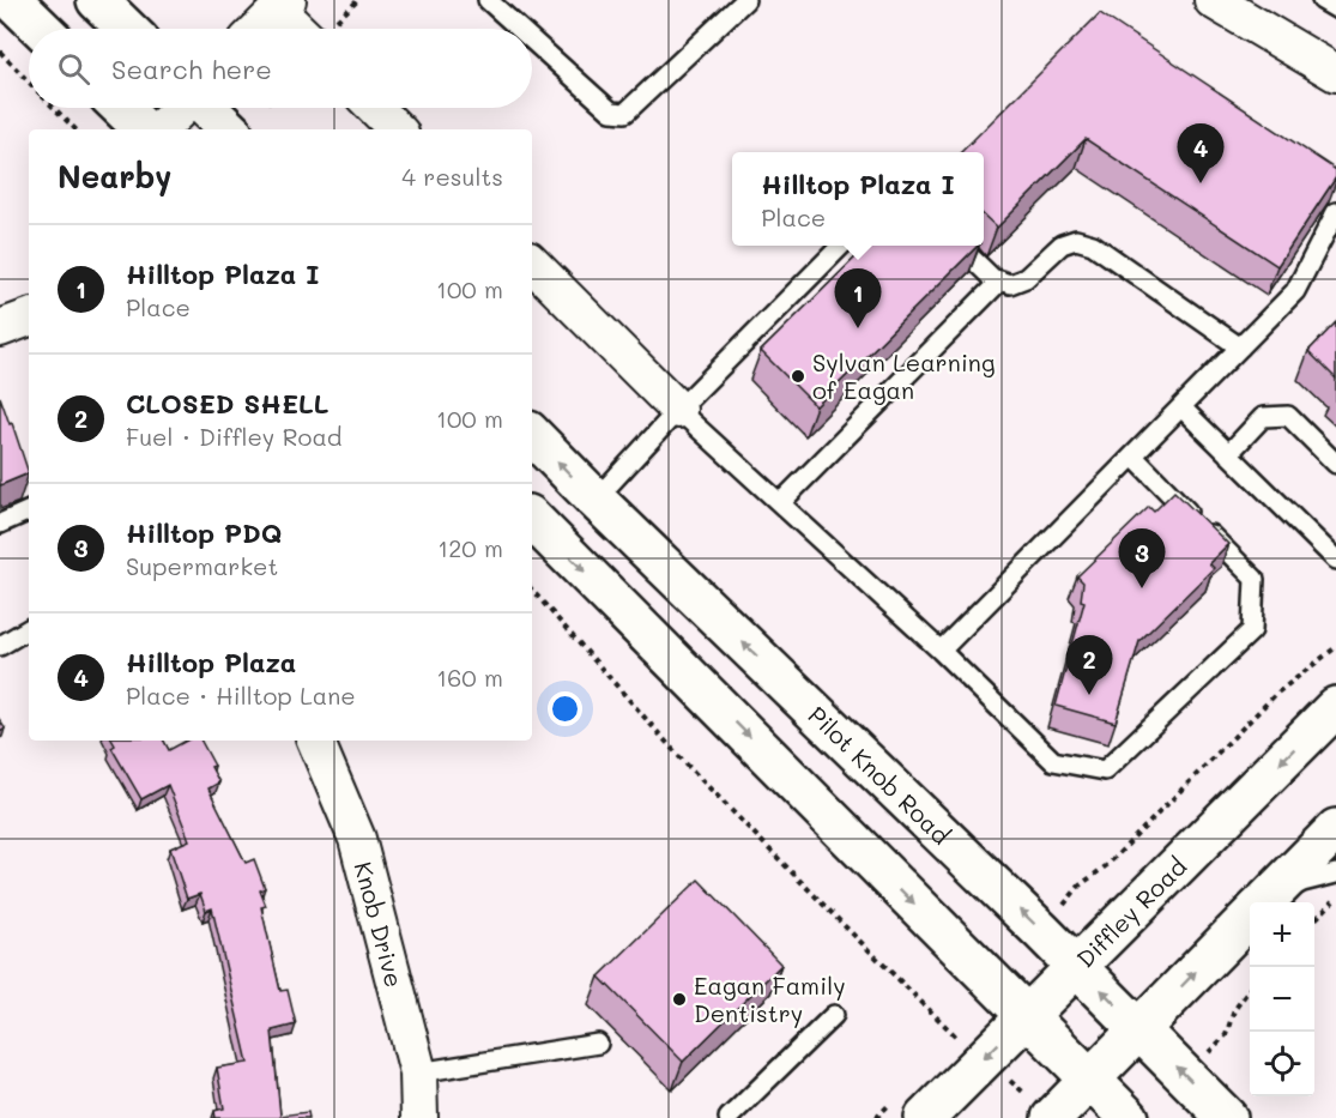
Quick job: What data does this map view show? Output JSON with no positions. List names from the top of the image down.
{
  "streets": {
    "main road": ["Pilot Knob Road", "Diffley Road"],
    "street": ["Knob Drive"]
  },
  "crossings": [
    ["Pilot Knob Road", "Diffley Road"]
  ],
  "places": ["Sylvan Learning of Eagan", "Eagan Family Dentistry"],
  "page": {
    "search": "Search here",
    "pins": [
      "4",
      "1",
      "3",
      "2"
    ],
    "heading": ["Nearby", "4 results"],
    "popup": ["Hilltop Plaza I", "Place"],
    "list": [
      {
        "mark": "1",
        "name": "Hilltop Plaza I",
        "note": "Place",
        "value": "100 m"
      },
      {
        "mark": "2",
        "name": "CLOSED SHELL",
        "note": "Fuel · Diffley Road",
        "value": "100 m"
      },
      {
        "mark": "3",
        "name": "Hilltop PDQ",
        "note": "Supermarket",
        "value": "120 m"
      },
      {
        "mark": "4",
        "name": "Hilltop Plaza",
        "note": "Place · Hilltop Lane",
        "value": "160 m"
      }
    ],
    "map_buttons": ["+", "−"]
  }
}
